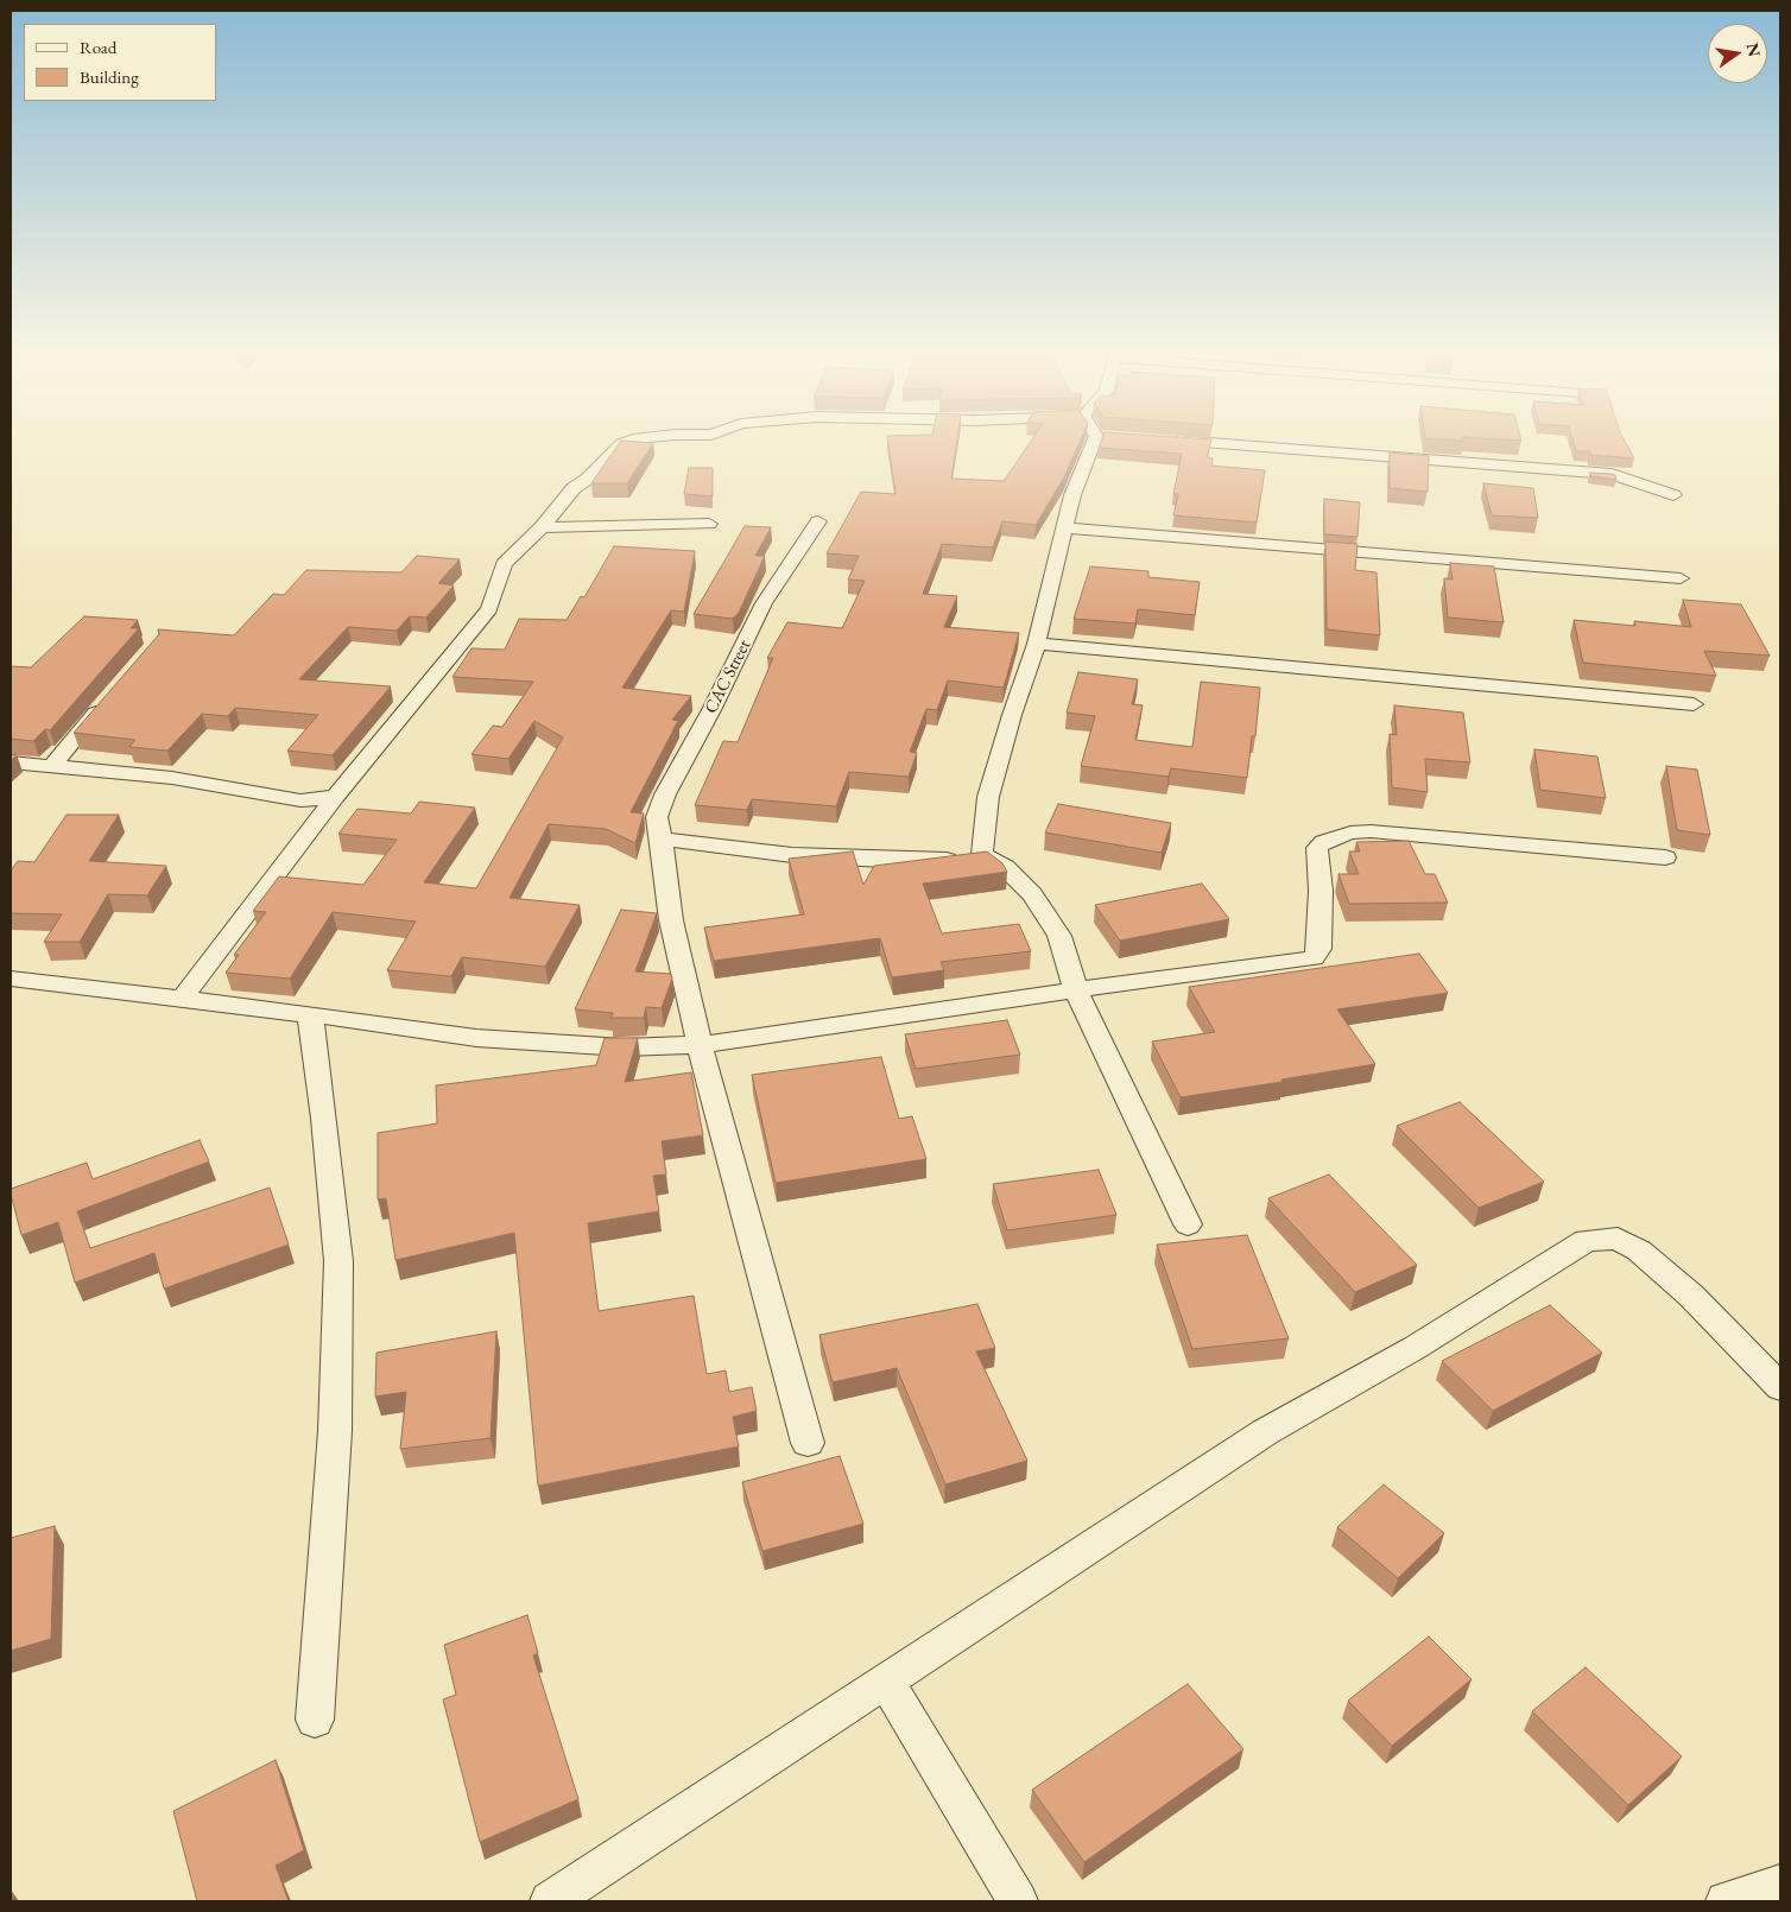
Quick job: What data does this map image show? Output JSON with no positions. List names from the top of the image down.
{
  "streets": {
    "street": ["CAC Street"]
  },
  "legend": ["Road", "Building"],
  "north": "right"
}
